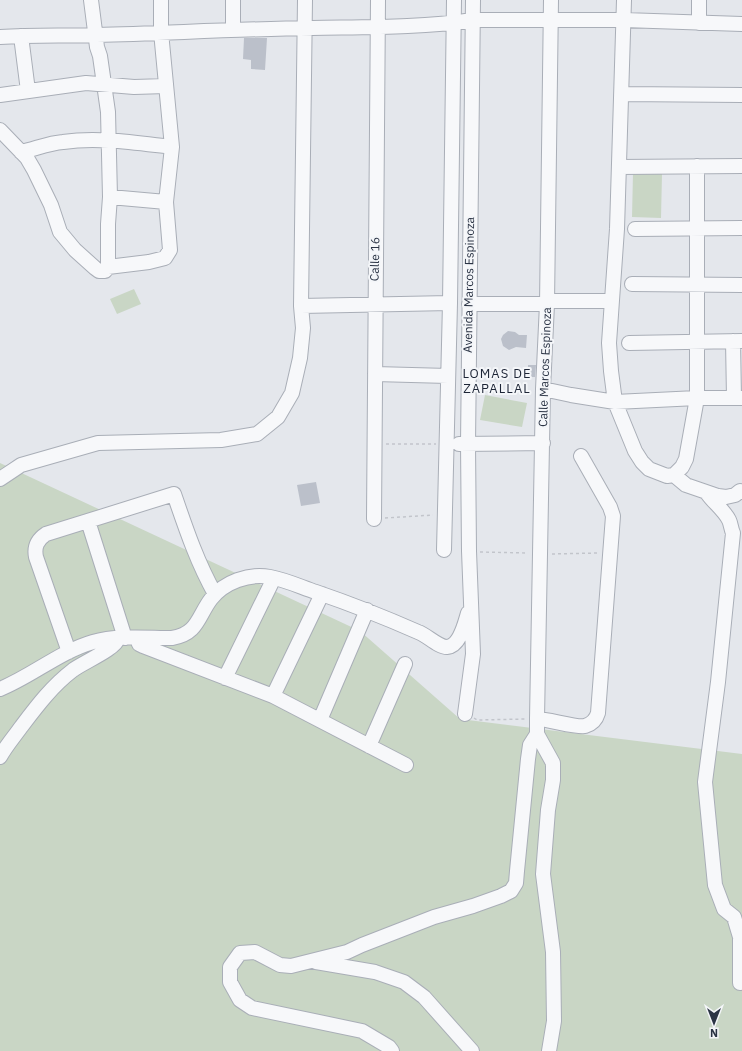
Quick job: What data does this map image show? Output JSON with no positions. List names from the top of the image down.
{
  "streets": {
    "street": ["Calle 16", "Avenida Marcos Espinoza", "Calle Marcos Espinoza"]
  },
  "districts": ["LOMAS DE ZAPALLAL"],
  "north": "bottom"
}
